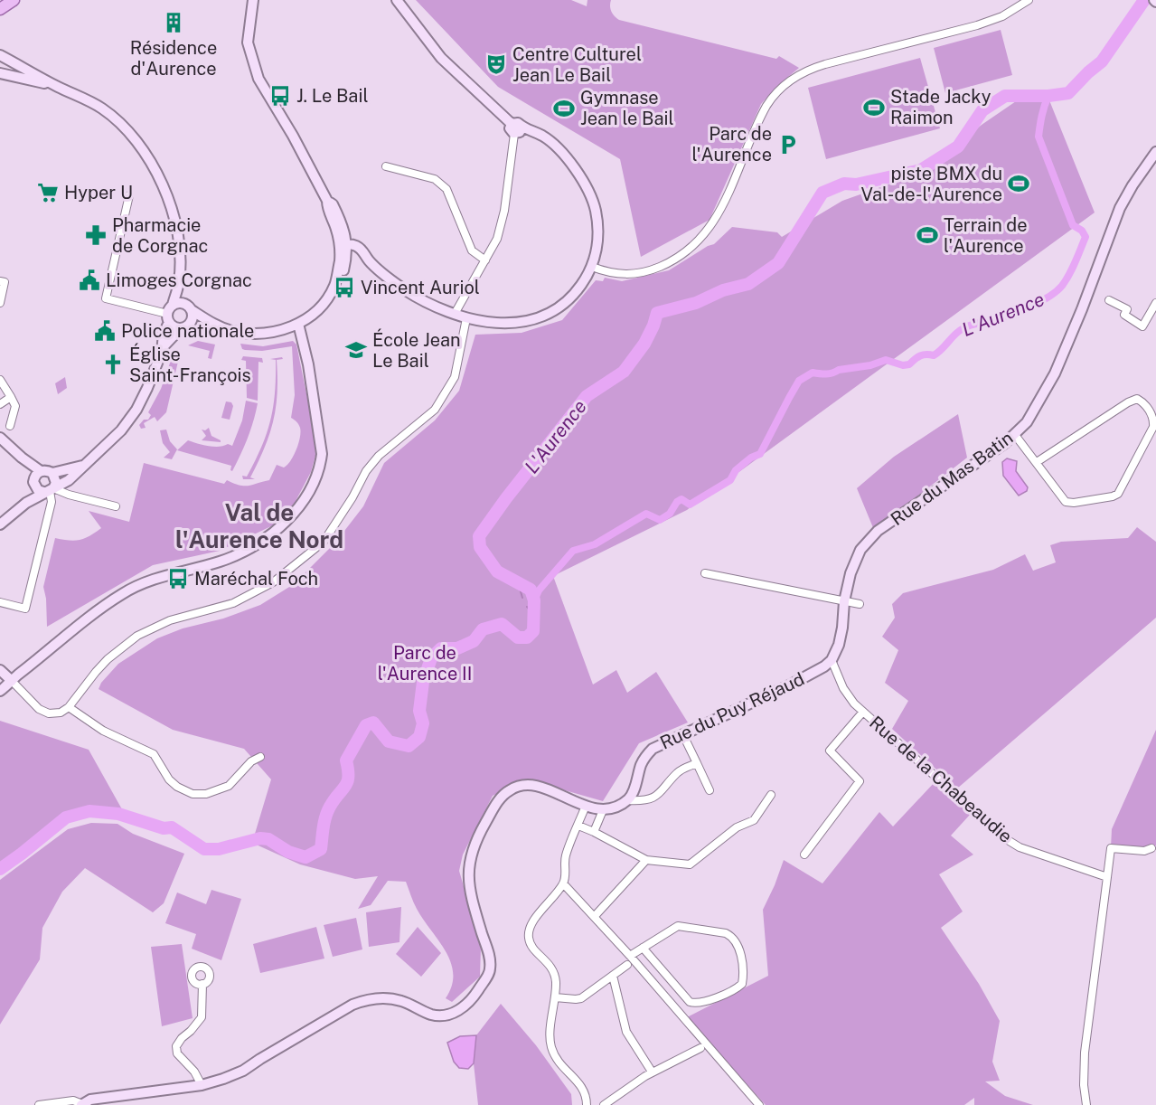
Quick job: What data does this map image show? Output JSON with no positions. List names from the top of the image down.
{
  "streets": {
    "street": ["Rue du Mas Batin", "Rue du Puy Réjaud", "Rue de la Chabeaudie"]
  },
  "crossings": [
    ["Rue du Mas Batin", "Rue du Puy Réjaud"],
    ["Rue du Mas Batin", "Rue de la Chabeaudie"],
    ["Rue du Puy Réjaud", "Rue de la Chabeaudie"]
  ],
  "districts": ["Val de l'Aurence Nord"],
  "water": ["L'Aurence"],
  "parks": ["Parc de l'Aurence II"],
  "places": {
    "building": ["Résidence d'Aurence"],
    "theatre": ["Centre Culturel Jean Le Bail"],
    "bus stop": ["J. Le Bail", "Vincent Auriol", "Maréchal Foch"],
    "sports": [
      "Stade Jacky Raimon",
      "Gymnase Jean le Bail",
      "piste BMX du Val-de-l'Aurence",
      "Terrain de l'Aurence"
    ],
    "parking": ["Parc de l'Aurence"],
    "supermarket": ["Hyper U"],
    "pharmacy": ["Pharmacie de Corgnac"],
    "public building": ["Limoges Corgnac", "Police nationale"],
    "school or university": ["École Jean Le Bail"],
    "church": ["Église Saint-François"]
  }
}
